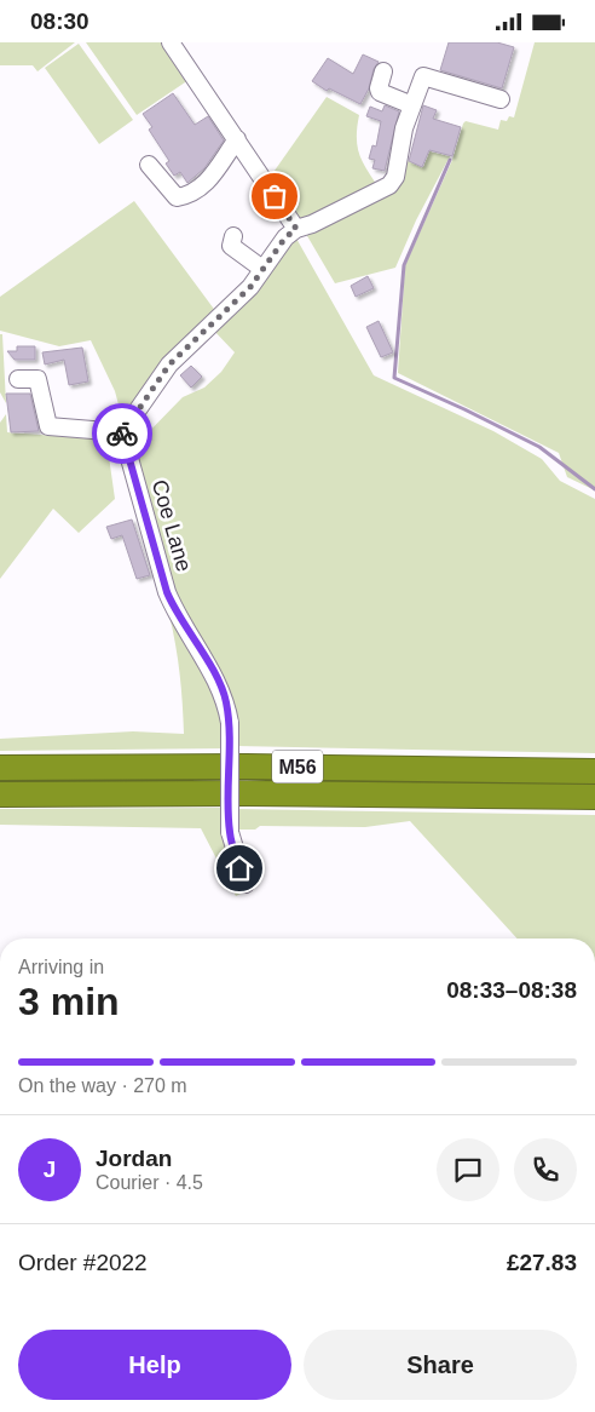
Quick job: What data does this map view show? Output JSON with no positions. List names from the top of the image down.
{
  "streets": {
    "highway": ["M56"],
    "street": ["Coe Lane"]
  },
  "page": {
    "status": "08:30",
    "heading": ["3 min", "Arriving in", "08:33–08:38"],
    "panel": [
      "Jordan",
      "Courier · 4.5",
      "Order #2022",
      "£27.83"
    ],
    "bar": "On the way · 270 m",
    "round": "J",
    "buttons": ["Help", "Share"]
  }
}
